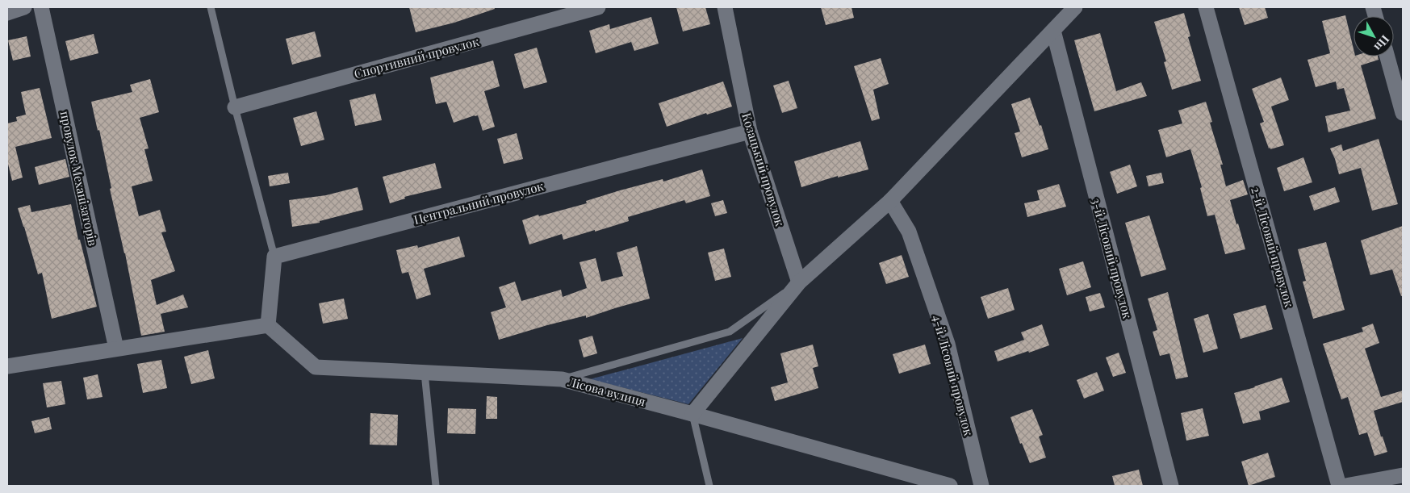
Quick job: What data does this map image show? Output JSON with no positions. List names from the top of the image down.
{
  "streets": {
    "street": [
      "Спортивний провулок",
      "Козацький провулок",
      "провулок Механізаторів",
      "Центральний провулок",
      "2-й Лісовий провулок",
      "3-й Лісовий провулок",
      "4-й Лісовий провулок",
      "Лісова вулиця"
    ]
  },
  "crossings": [
    ["Козацький провулок", "Центральний провулок"]
  ],
  "north": "bottom right"
}
